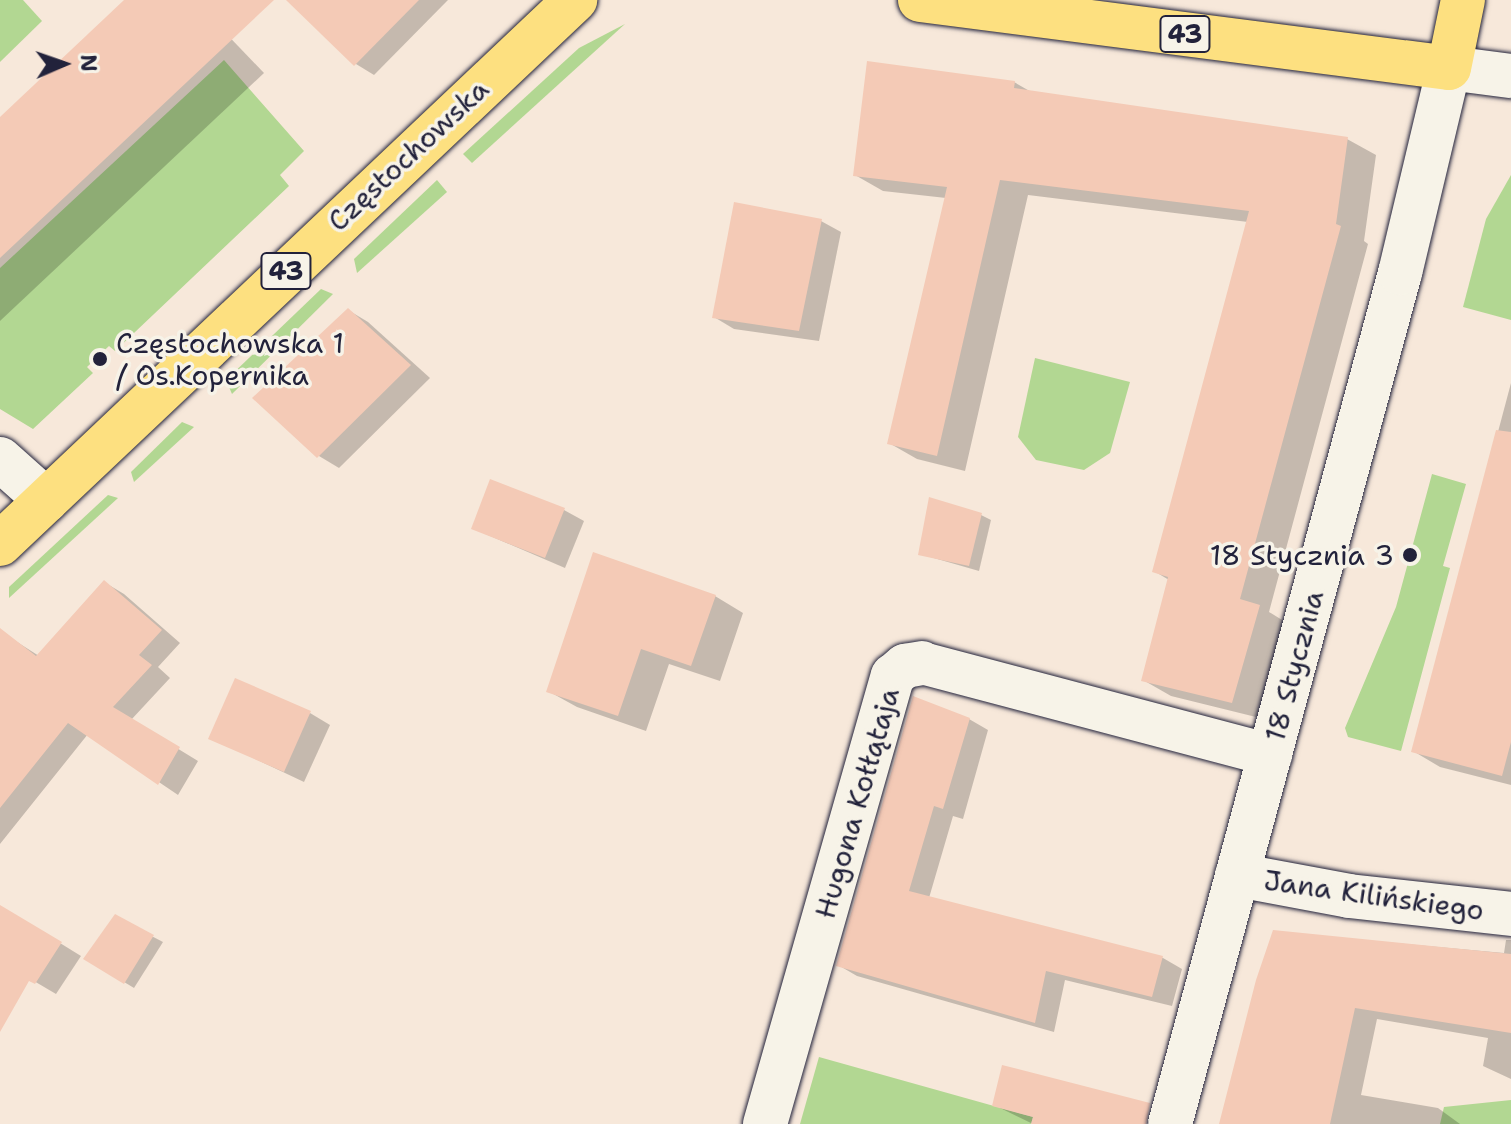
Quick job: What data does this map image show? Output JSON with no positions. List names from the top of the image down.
{
  "streets": {
    "main road": [
      "43",
      "Częstochowska",
      "18 Stycznia",
      "Hugona Kołłątaja",
      "Jana Kilińskiego"
    ]
  },
  "crossings": [
    ["43", "18 Stycznia"],
    ["18 Stycznia", "Hugona Kołłątaja"],
    ["18 Stycznia", "Jana Kilińskiego"]
  ],
  "places": ["Częstochowska 1 / Os.Kopernika", "18 Stycznia 3"],
  "north": "right"
}
